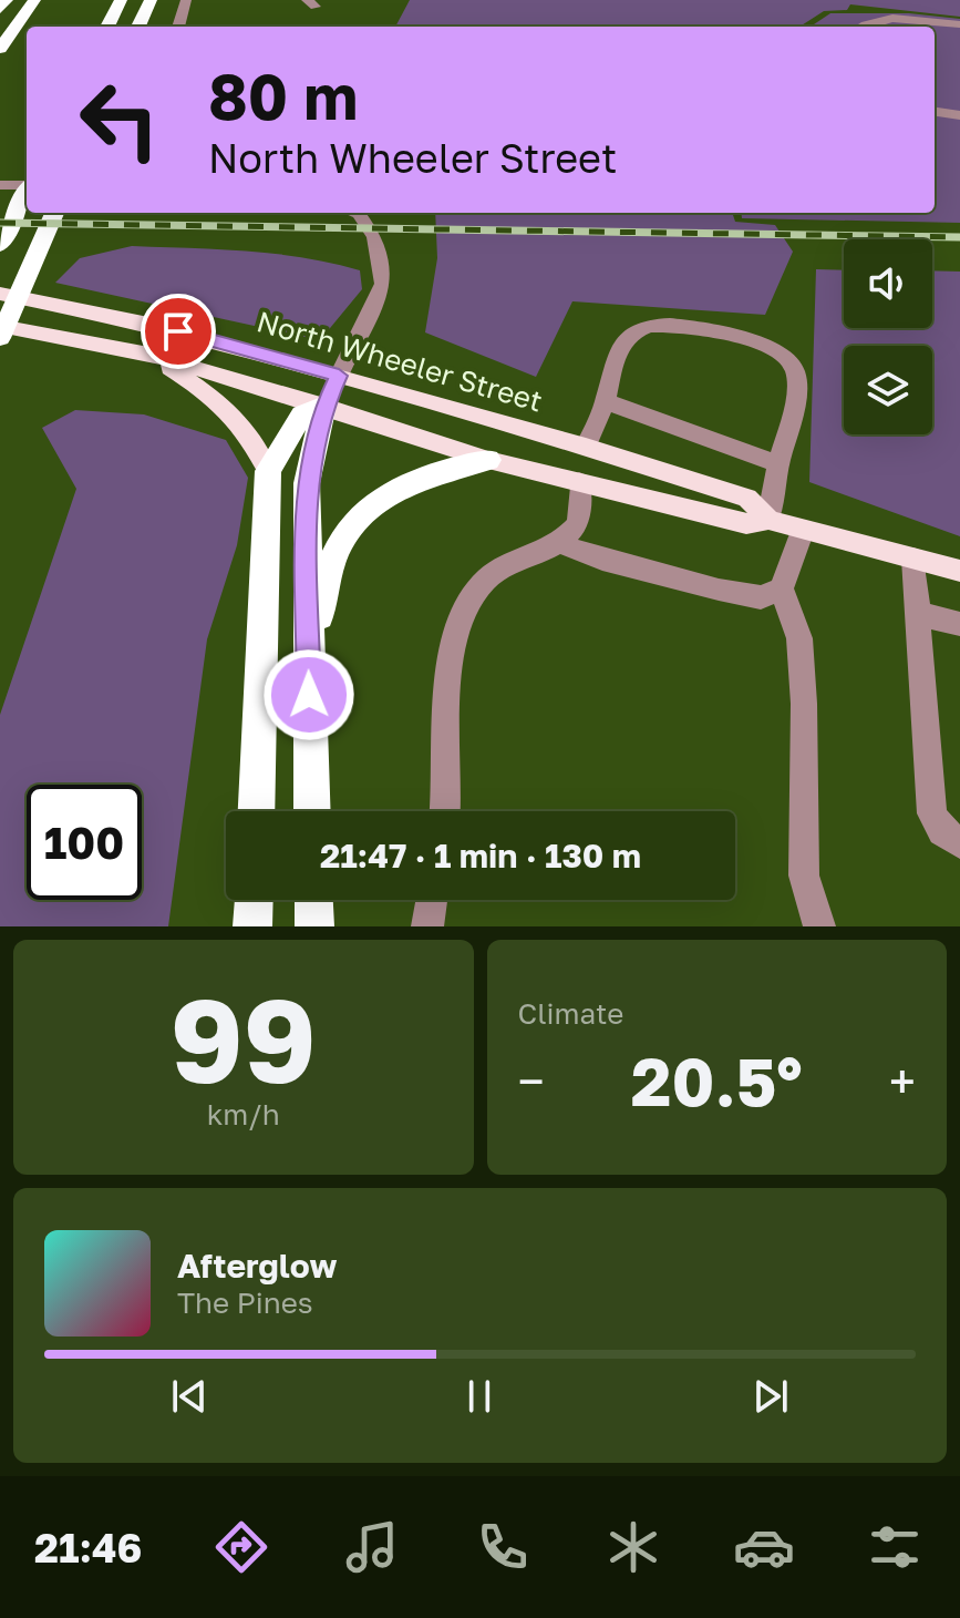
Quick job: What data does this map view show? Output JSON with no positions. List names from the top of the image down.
{
  "streets": {
    "main road": ["North Wheeler Street"]
  },
  "page": {
    "turn": ["80 m", "North Wheeler Street"],
    "limit": "100",
    "trip": "21:47 · 1 min · 130 m",
    "tile": [
      ["99", "km/h"],
      "Climate"
    ],
    "heat": ["−", "20.5°", "+"],
    "song": ["Afterglow", "The Pines"],
    "tabs": "21:46"
  }
}
